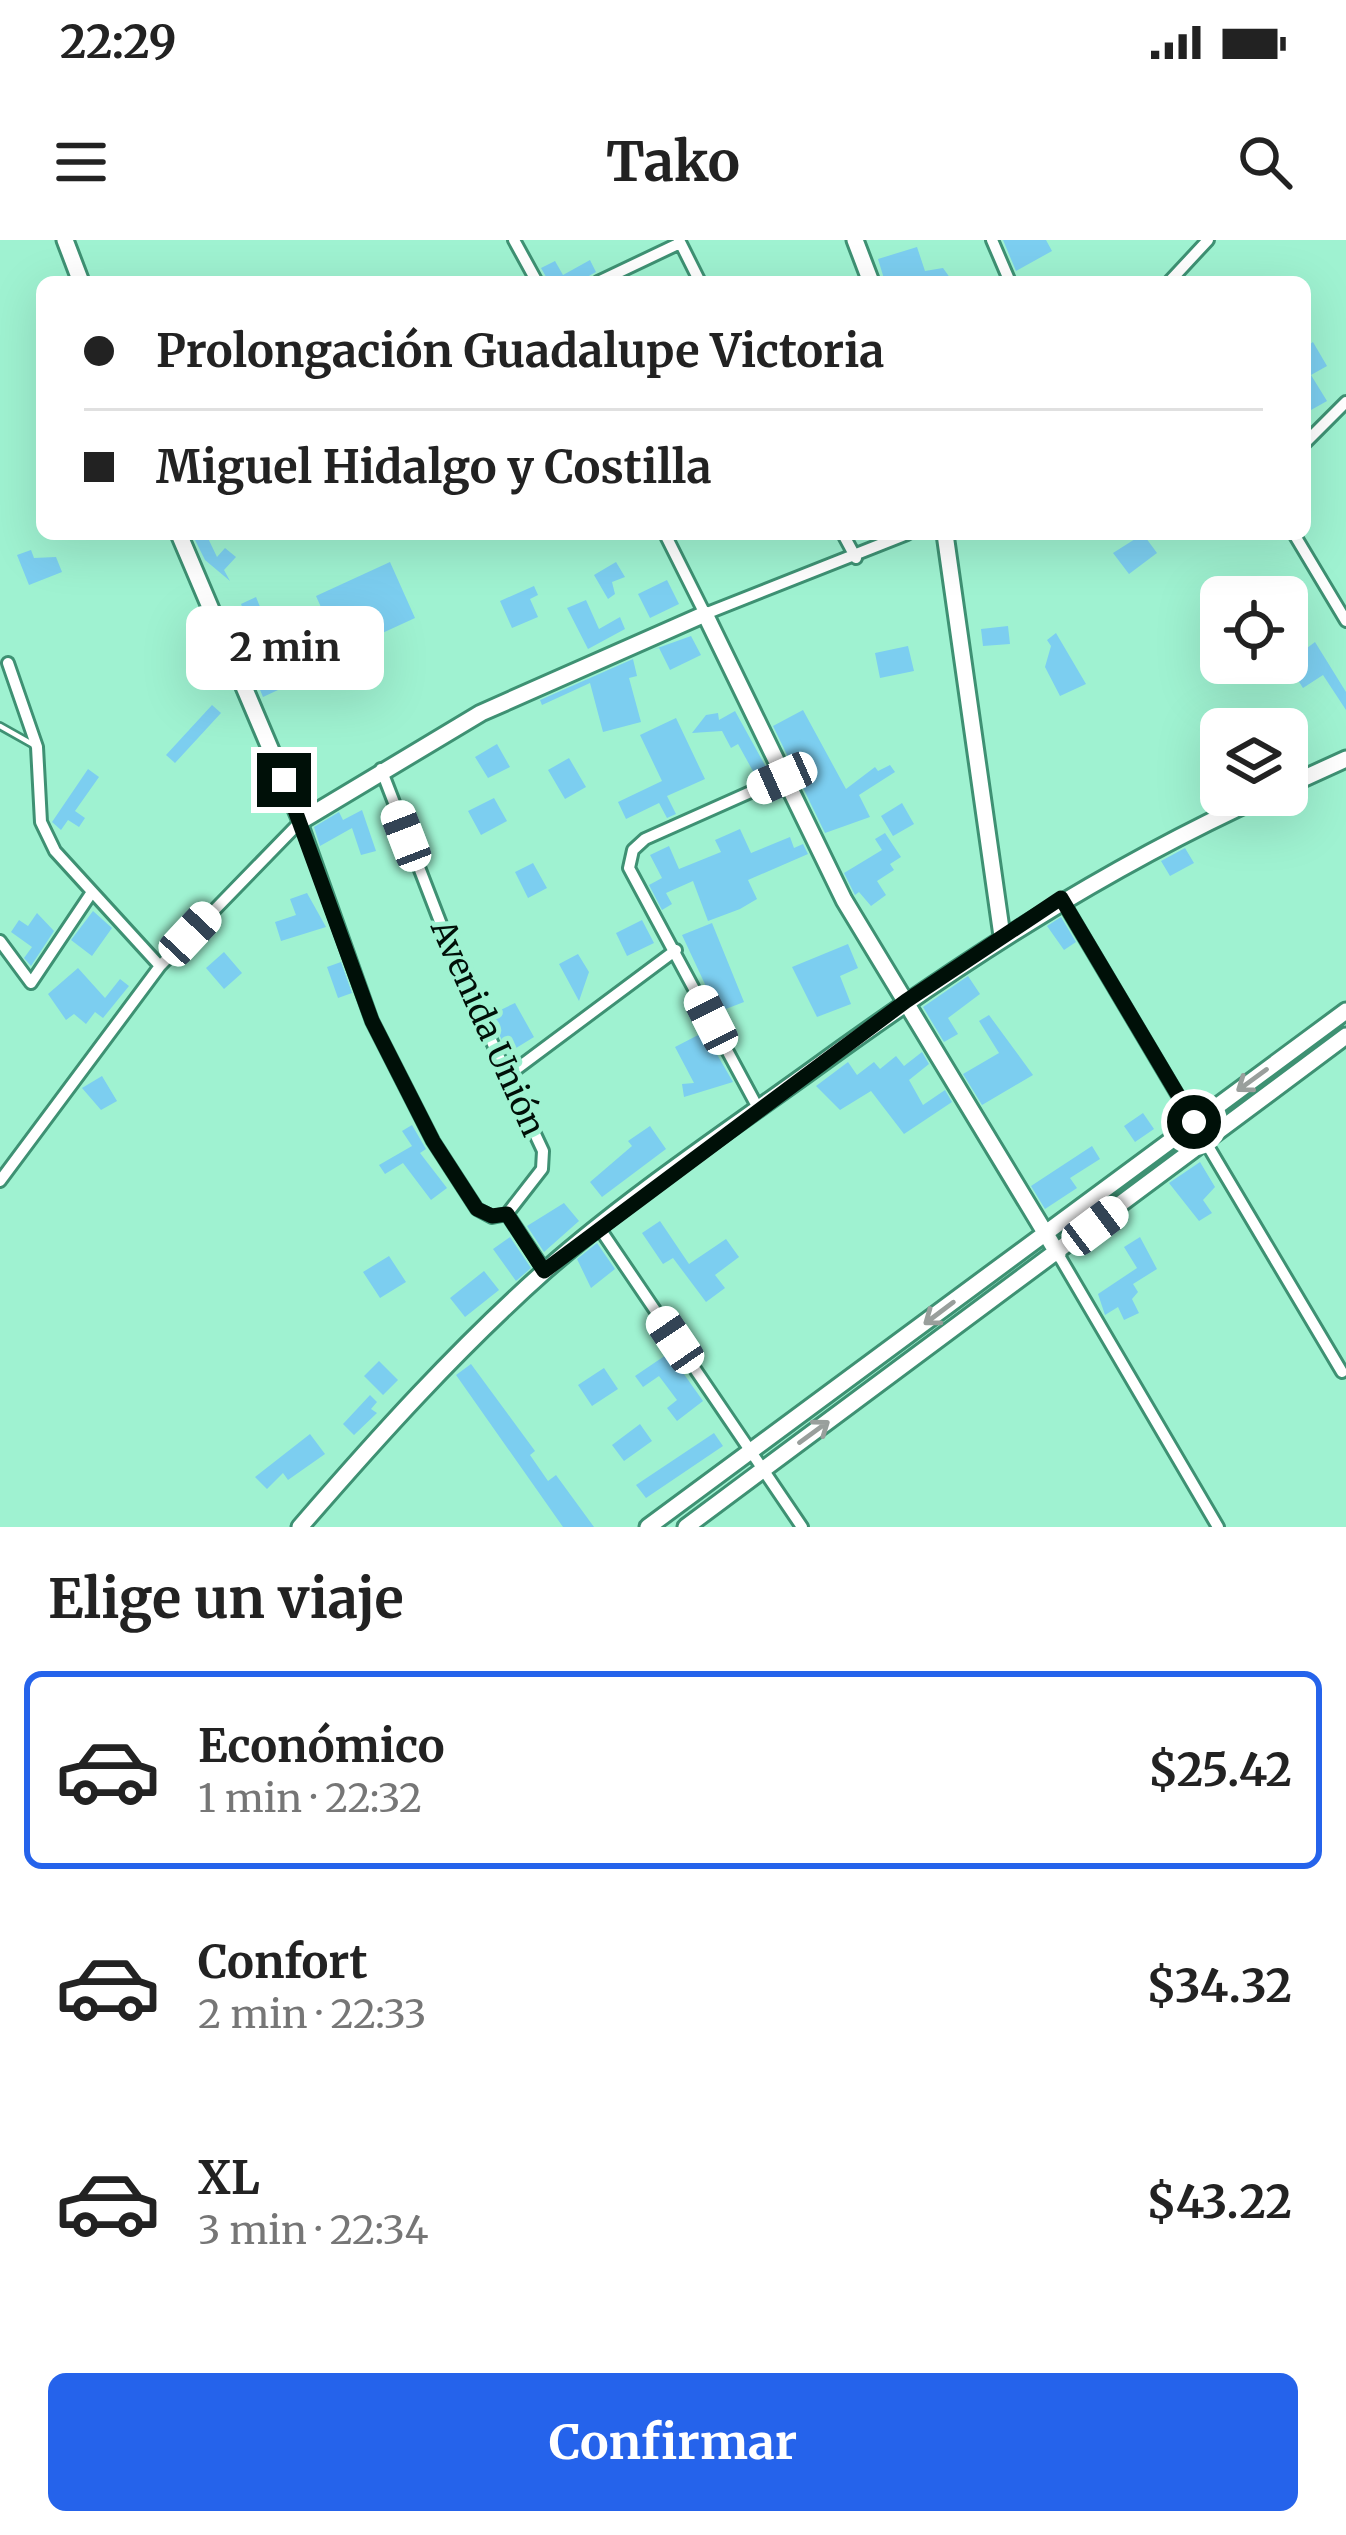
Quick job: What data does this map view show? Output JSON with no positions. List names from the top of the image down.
{
  "streets": {
    "street": ["Avenida Unión"]
  },
  "page": {
    "status": "22:29",
    "header": "Tako",
    "banner": ["Prolongación Guadalupe Victoria", "Miguel Hidalgo y Costilla"],
    "bubble": "2 min",
    "heading": "Elige un viaje",
    "list": [
      {
        "name": "Económico",
        "note": "1 min · 22:32",
        "value": "$25.42"
      },
      {
        "name": "Confort",
        "note": "2 min · 22:33",
        "value": "$34.32"
      },
      {
        "name": "XL",
        "note": "3 min · 22:34",
        "value": "$43.22"
      }
    ],
    "buttons": "Confirmar"
  }
}
